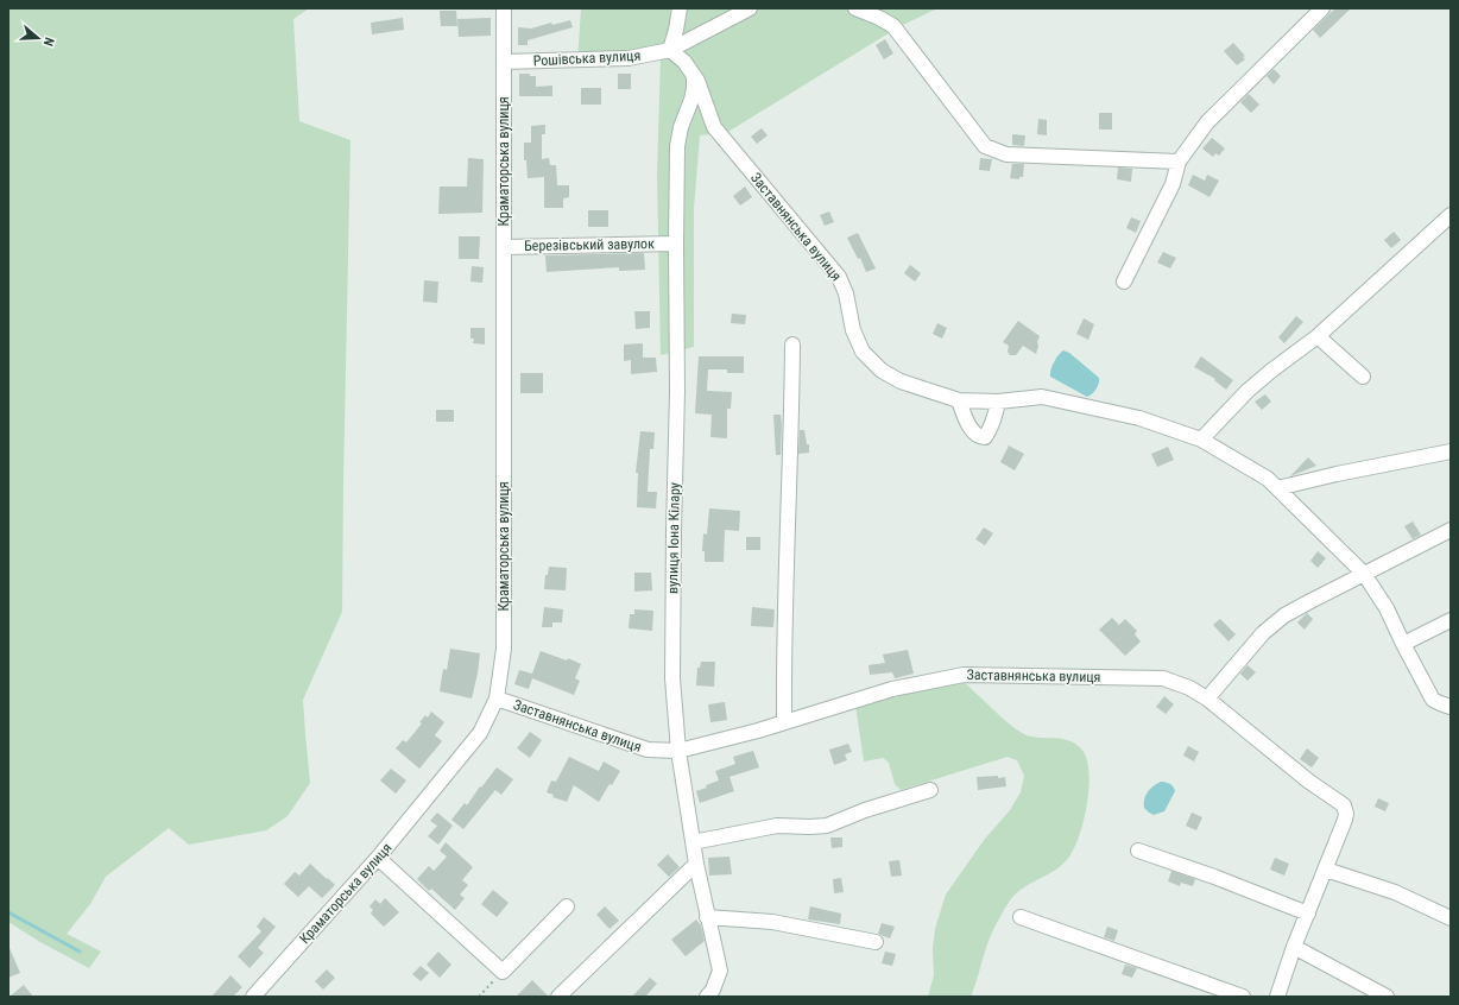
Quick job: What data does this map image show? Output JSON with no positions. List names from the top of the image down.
{
  "streets": {
    "street": [
      "Рошівська вулиця",
      "Краматорська вулиця",
      "Заставнянська вулиця",
      "Березівський завулок",
      "вулиця Іона Кілару"
    ]
  },
  "crossings": [
    ["Рошівська вулиця", "Краматорська вулиця"],
    ["Рошівська вулиця", "Заставнянська вулиця"],
    ["Краматорська вулиця", "Заставнянська вулиця"],
    ["Краматорська вулиця", "Березівський завулок"],
    ["Заставнянська вулиця", "вулиця Іона Кілару"],
    ["Березівський завулок", "вулиця Іона Кілару"]
  ],
  "north": "right"
}
